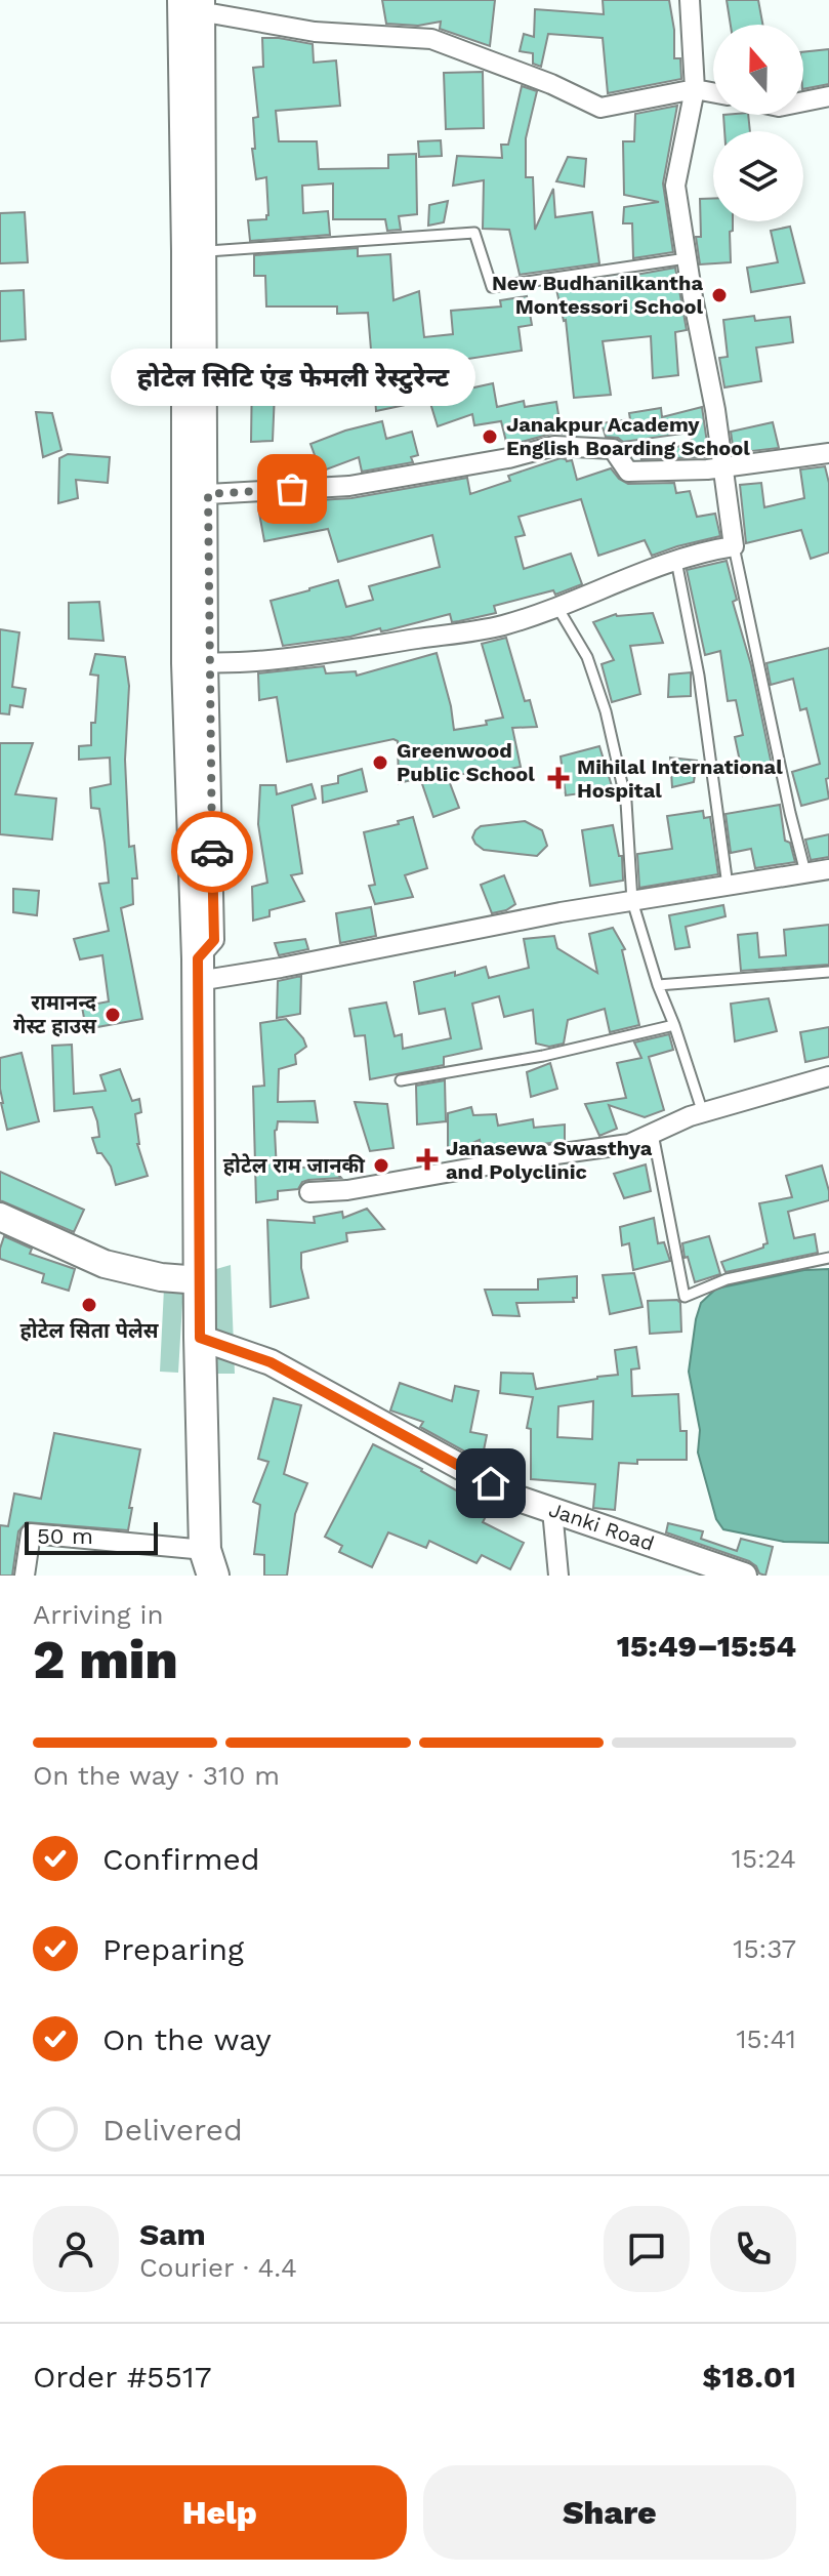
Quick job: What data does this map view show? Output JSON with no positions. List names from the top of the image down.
{
  "streets": {
    "street": ["Janki Road"]
  },
  "places": {
    "other": [
      "New Budhanilkantha Montessori School",
      "Janakpur Academy English Boarding School",
      "होटेल सिटि एंड फेमली रेस्टुरेन्ट",
      "Greenwood Public School",
      "रामानन्द गेस्ट हाउस",
      "होटेल राम जानकी",
      "होटेल सिता पेलेस"
    ],
    "health": ["Mihilal International Hospital", "Janasewa Swasthya and Polyclinic"]
  },
  "scale_bar": "50 m",
  "north": "top",
  "page": {
    "bubble": "होटेल सिटि एंड फेमली रेस्टुरेन्ट",
    "scale": "50 m",
    "heading": ["2 min", "Arriving in", "15:49–15:54"],
    "panel": [
      "Sam",
      "Courier · 4.4",
      "Order #5517",
      "$18.01"
    ],
    "bar": "On the way · 310 m",
    "list": [
      ["Confirmed", "15:24"],
      ["Preparing", "15:37"],
      ["On the way", "15:41"],
      "Delivered"
    ],
    "buttons": ["Help", "Share"]
  }
}
